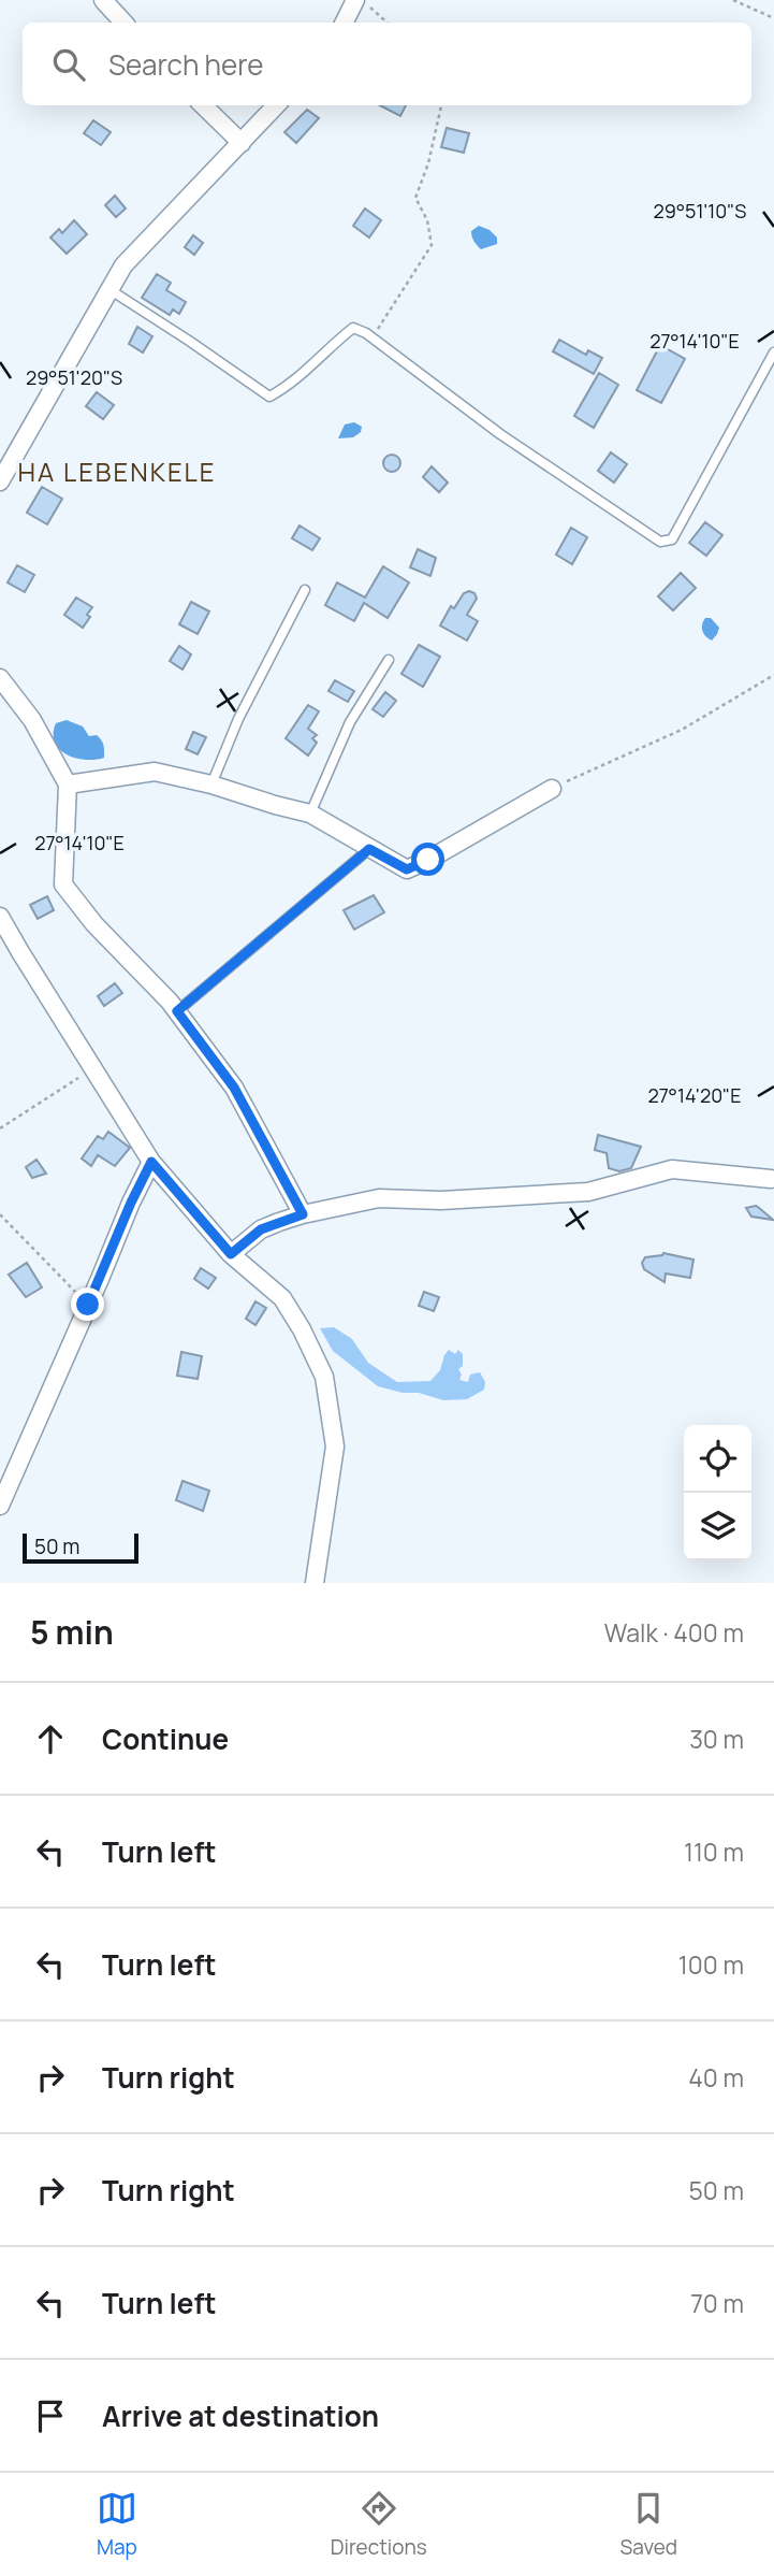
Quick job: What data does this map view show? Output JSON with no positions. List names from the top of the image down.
{
  "districts": ["HA LEBENKELE"],
  "scale_bar": "50 m",
  "page": {
    "search": "Search here",
    "scale": "50 m",
    "heading": ["5 min", "Walk · 400 m"],
    "list": [
      ["Continue", "30 m"],
      ["Turn left", "110 m"],
      ["Turn left", "100 m"],
      ["Turn right", "40 m"],
      ["Turn right", "50 m"],
      ["Turn left", "70 m"],
      "Arrive at destination"
    ],
    "nav": ["Map", "Directions", "Saved"]
  },
  "coordinates": [
    "29°51'10\"S",
    "27°14'10\"E",
    "29°51'20\"S",
    "27°14'20\"E"
  ]
}
